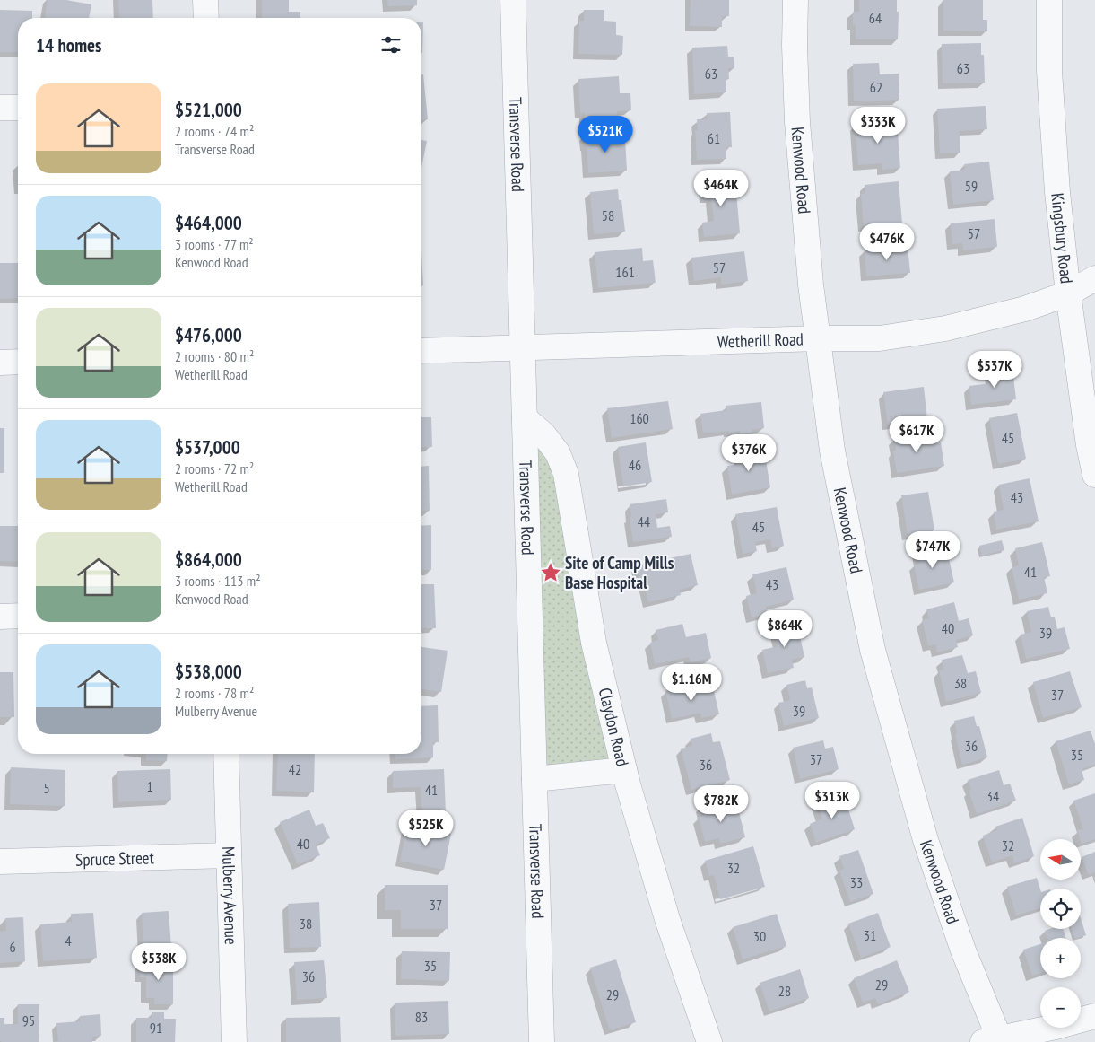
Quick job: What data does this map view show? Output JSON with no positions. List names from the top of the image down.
{
  "streets": {
    "street": [
      "Transverse Road",
      "Kenwood Road",
      "Kingsbury Road",
      "Wetherill Road",
      "Claydon Road",
      "Spruce Street",
      "Mulberry Avenue"
    ]
  },
  "crossings": [
    ["Transverse Road", "Wetherill Road"],
    ["Transverse Road", "Claydon Road"],
    ["Kenwood Road", "Wetherill Road"],
    ["Kingsbury Road", "Wetherill Road"],
    ["Spruce Street", "Mulberry Avenue"]
  ],
  "places": {
    "place": ["Site of Camp Mills Base Hospital"]
  },
  "house_numbers": [
    "64",
    "63",
    "63",
    "62",
    "61",
    "59",
    "58",
    "57",
    "57",
    "161",
    "160",
    "45",
    "46",
    "43",
    "44",
    "45",
    "41",
    "43",
    "40",
    "39",
    "38",
    "37",
    "39",
    "36",
    "35",
    "37",
    "36",
    "42",
    "1",
    "5",
    "41",
    "34",
    "40",
    "32",
    "32",
    "33",
    "37",
    "38",
    "31",
    "30",
    "4",
    "6",
    "35",
    "36",
    "29",
    "28",
    "29",
    "83",
    "95",
    "91"
  ],
  "north": "left",
  "page": {
    "heading": "14 homes",
    "list": [
      {
        "name": "$521,000",
        "note": "2 rooms · 74 m² · Transverse Road"
      },
      {
        "name": "$464,000",
        "note": "3 rooms · 77 m² · Kenwood Road"
      },
      {
        "name": "$476,000",
        "note": "2 rooms · 80 m² · Wetherill Road"
      },
      {
        "name": "$537,000",
        "note": "2 rooms · 72 m² · Wetherill Road"
      },
      {
        "name": "$864,000",
        "note": "3 rooms · 113 m² · Kenwood Road"
      },
      {
        "name": "$538,000",
        "note": "2 rooms · 78 m² · Mulberry Avenue"
      }
    ],
    "price": [
      "$333K",
      "$521K",
      "$464K",
      "$476K",
      "$537K",
      "$617K",
      "$376K",
      "$747K",
      "$864K",
      "$1.16M",
      "$313K",
      "$782K",
      "$525K",
      "$538K"
    ],
    "map_buttons": ["+", "−"]
  }
}
